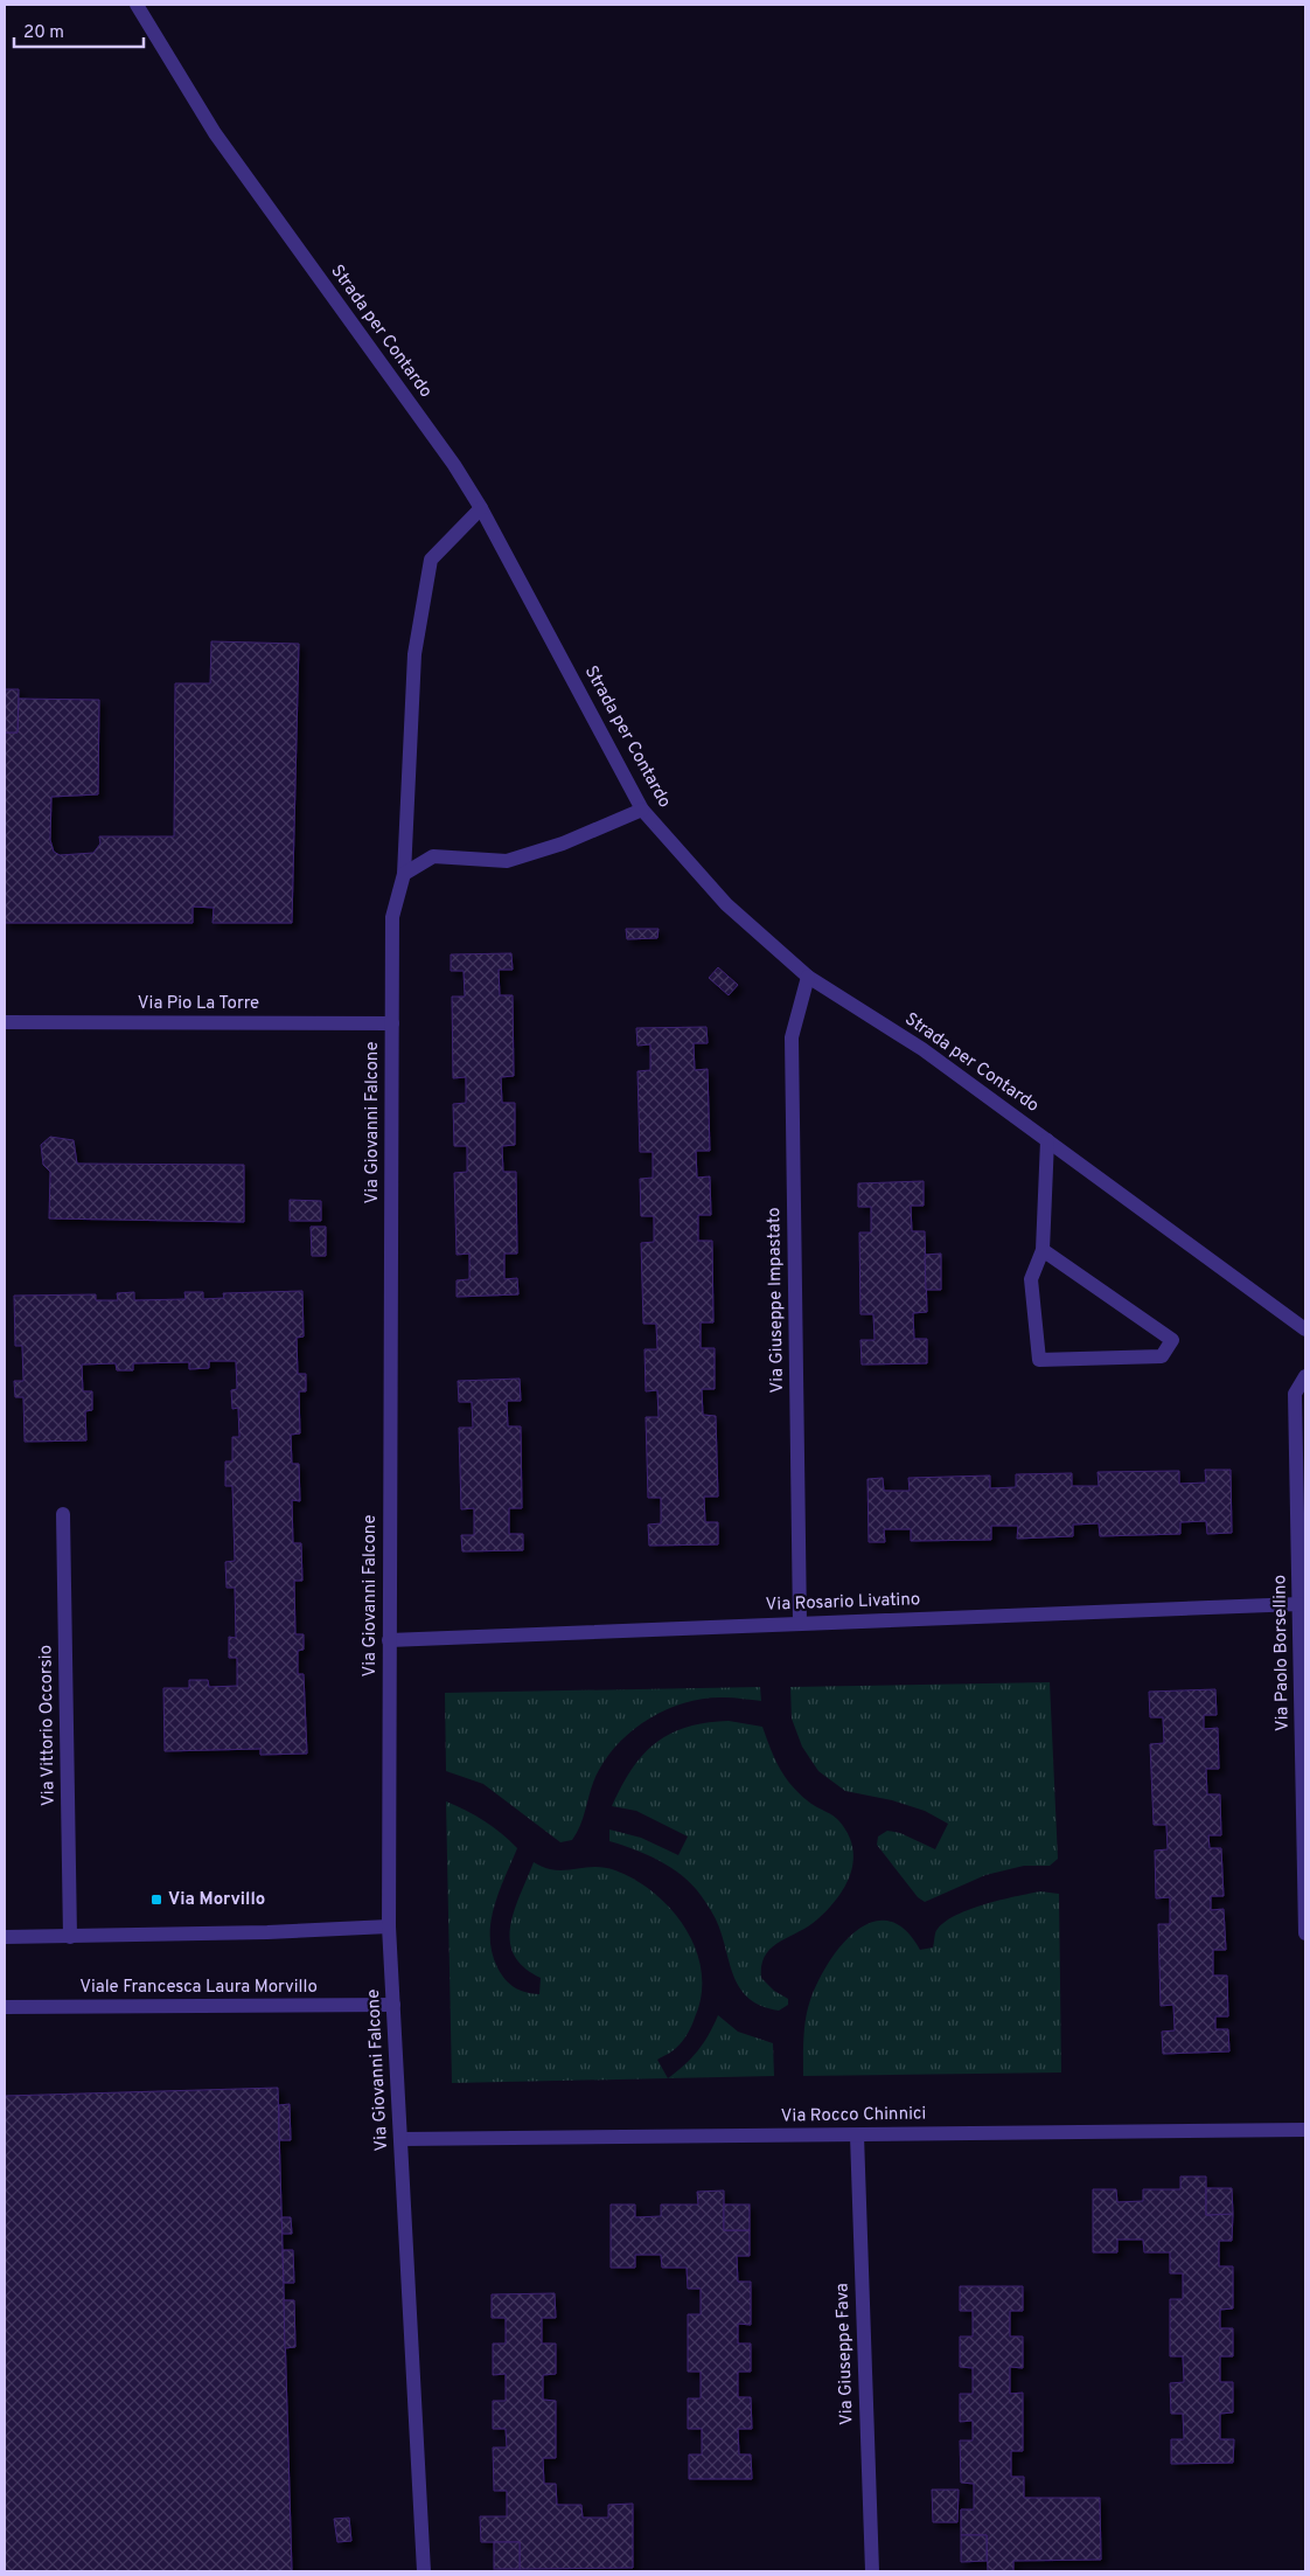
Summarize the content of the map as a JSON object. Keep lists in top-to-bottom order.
{
  "streets": {
    "street": [
      "Strada per Contardo",
      "Via Pio La Torre",
      "Via Giovanni Falcone",
      "Via Giuseppe Impastato",
      "Via Rosario Livatino",
      "Via Paolo Borsellino",
      "Via Vittorio Occorsio",
      "Viale Francesca Laura Morvillo",
      "Via Rocco Chinnici",
      "Via Giuseppe Fava"
    ]
  },
  "crossings": [
    ["Strada per Contardo", "Via Giovanni Falcone"],
    ["Strada per Contardo", "Via Giuseppe Impastato"],
    ["Via Pio La Torre", "Via Giovanni Falcone"],
    ["Via Giovanni Falcone", "Via Rosario Livatino"],
    ["Via Giovanni Falcone", "Viale Francesca Laura Morvillo"],
    ["Via Giovanni Falcone", "Via Rocco Chinnici"],
    ["Via Giuseppe Impastato", "Via Rosario Livatino"],
    ["Via Rosario Livatino", "Via Paolo Borsellino"],
    ["Via Rocco Chinnici", "Via Giuseppe Fava"]
  ],
  "places": {
    "transit": ["Via Morvillo"]
  },
  "scale_bar": "20 m"
}
